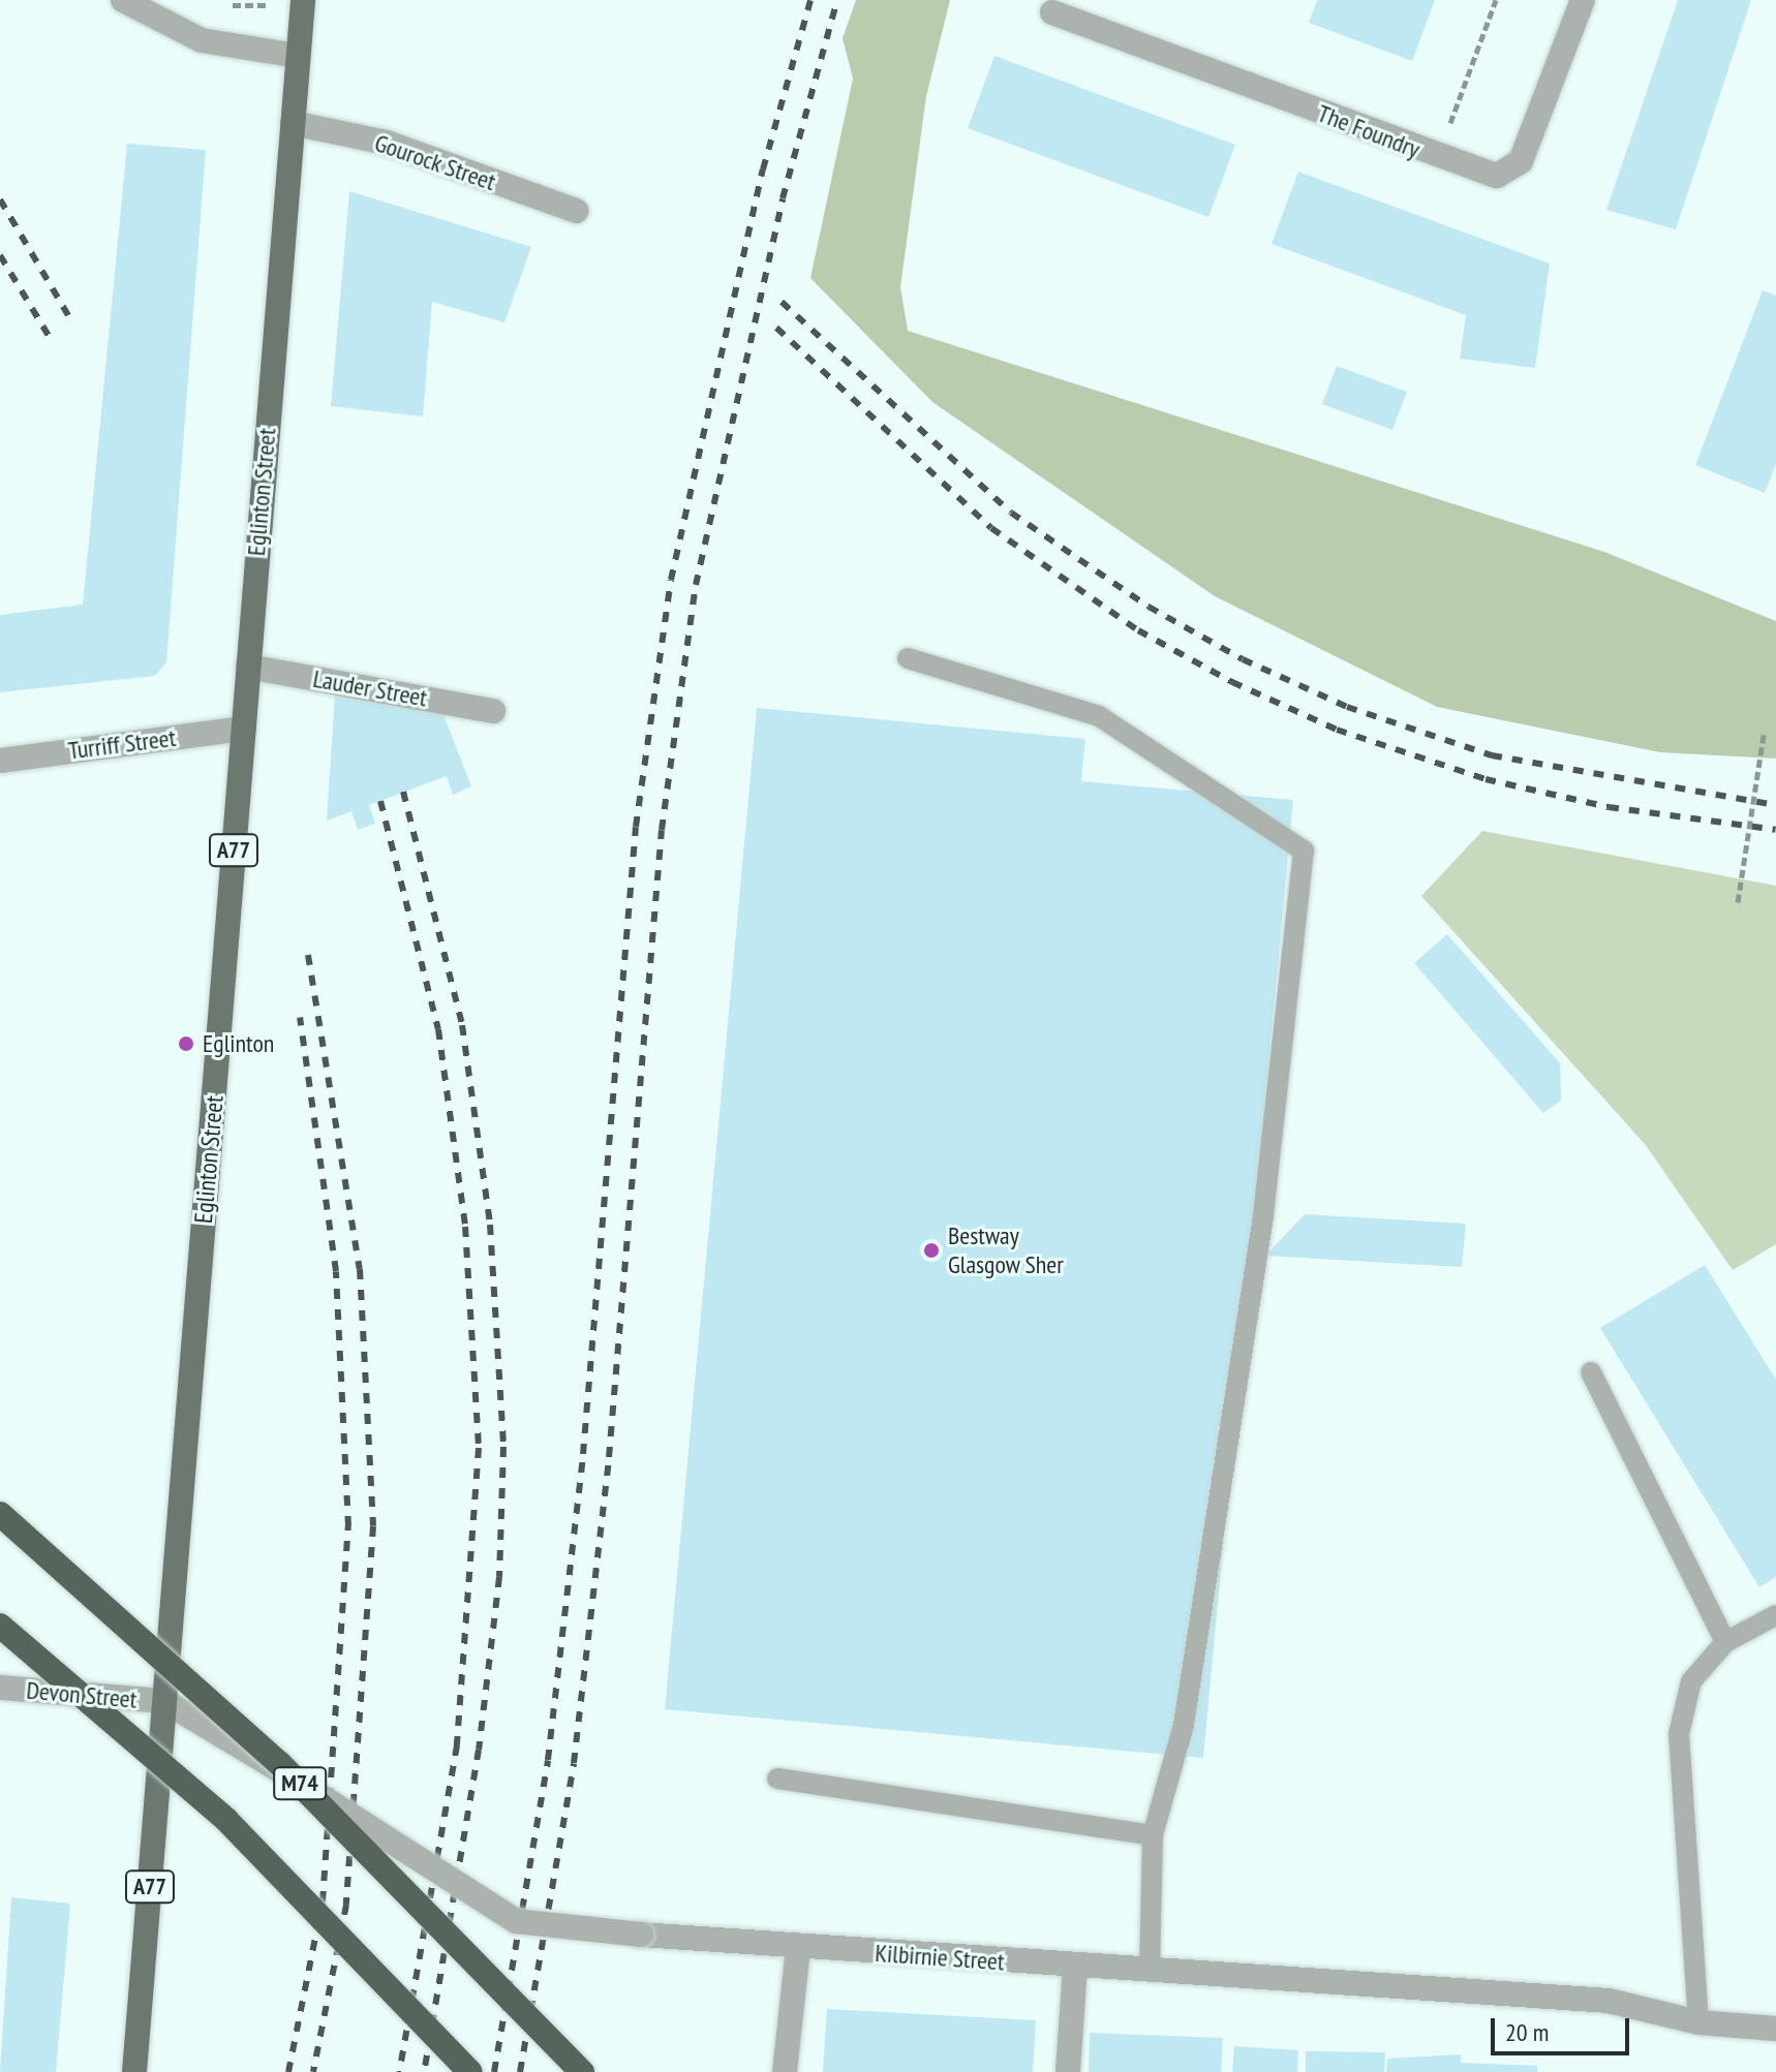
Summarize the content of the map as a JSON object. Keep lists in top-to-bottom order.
{
  "streets": {
    "highway": ["M74"],
    "main road": ["Eglinton Street", "A77"],
    "street": [
      "The Foundry",
      "Gourock Street",
      "Lauder Street",
      "Turriff Street",
      "Devon Street",
      "Kilbirnie Street"
    ]
  },
  "crossings": [
    ["Gourock Street", "Eglinton Street"],
    ["Eglinton Street", "Lauder Street"],
    ["Eglinton Street", "Turriff Street"],
    ["Eglinton Street", "Devon Street"],
    ["Eglinton Street", "Kilbirnie Street"],
    ["Devon Street", "Kilbirnie Street"]
  ],
  "places": ["Eglinton", "Bestway Glasgow Sher"],
  "scale_bar": "20 m"
}
